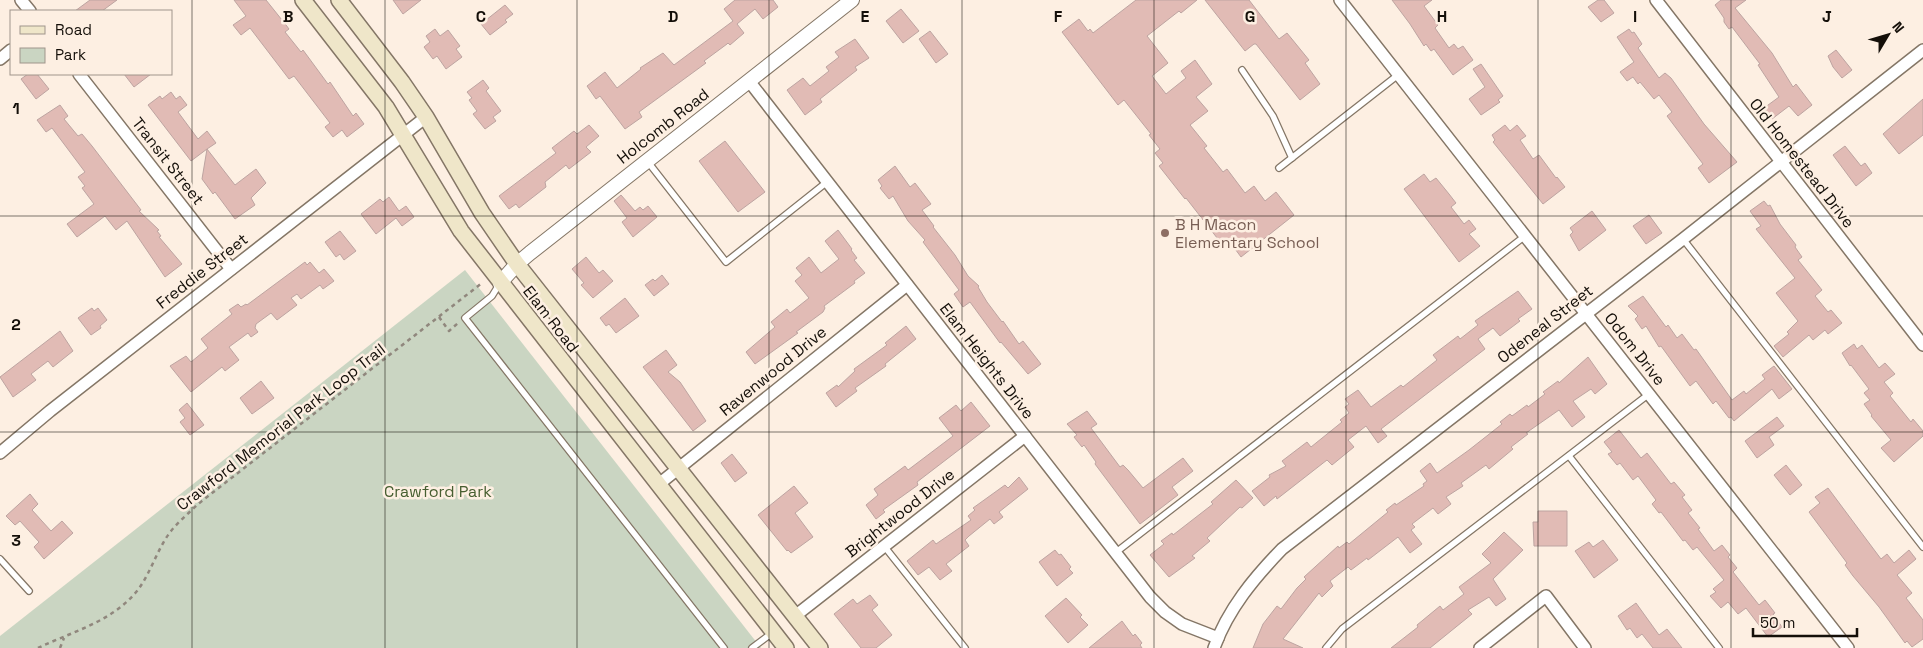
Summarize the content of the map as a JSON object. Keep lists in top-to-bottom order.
{
  "streets": {
    "main road": ["Elam Road"],
    "street": [
      "Holcomb Road",
      "Transit Street",
      "Old Homestead Drive",
      "Freddie Street",
      "Odeneal Street",
      "Odom Drive",
      "Elam Heights Drive",
      "Ravenwood Drive",
      "Brightwood Drive"
    ],
    "path": ["Crawford Memorial Park Loop Trail"]
  },
  "crossings": [
    ["Holcomb Road", "Elam Road"],
    ["Holcomb Road", "Elam Heights Drive"],
    ["Transit Street", "Freddie Street"],
    ["Old Homestead Drive", "Odeneal Street"],
    ["Freddie Street", "Elam Road"],
    ["Elam Road", "Ravenwood Drive"],
    ["Elam Road", "Brightwood Drive"],
    ["Odeneal Street", "Odom Drive"],
    ["Odeneal Street", "Elam Heights Drive"],
    ["Elam Heights Drive", "Ravenwood Drive"],
    ["Elam Heights Drive", "Brightwood Drive"]
  ],
  "parks": ["Crawford Park"],
  "places": ["B H Macon Elementary School"],
  "legend": ["Road", "Park"],
  "scale_bar": "50 m",
  "north": "top right",
  "grid": {
    "columns": [
      "B",
      "C",
      "D",
      "E",
      "F",
      "G",
      "H",
      "I",
      "J"
    ],
    "rows": ["1", "2", "3"]
  }
}
